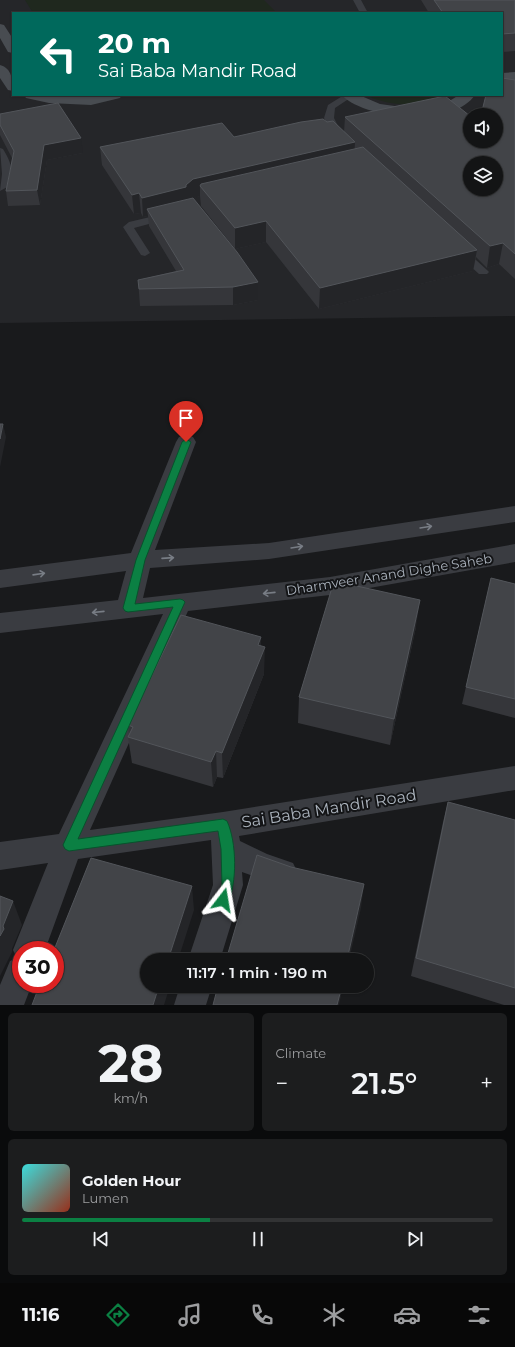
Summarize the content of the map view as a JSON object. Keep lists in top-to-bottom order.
{
  "streets": {
    "street": ["Dharmveer Anand Dighe Saheb", "Sai Baba Mandir Road"]
  },
  "page": {
    "turn": ["20 m", "Sai Baba Mandir Road"],
    "limit": "30",
    "trip": "11:17 · 1 min · 190 m",
    "tile": [
      ["28", "km/h"],
      "Climate"
    ],
    "heat": ["−", "21.5°", "+"],
    "song": ["Golden Hour", "Lumen"],
    "tabs": "11:16"
  }
}
